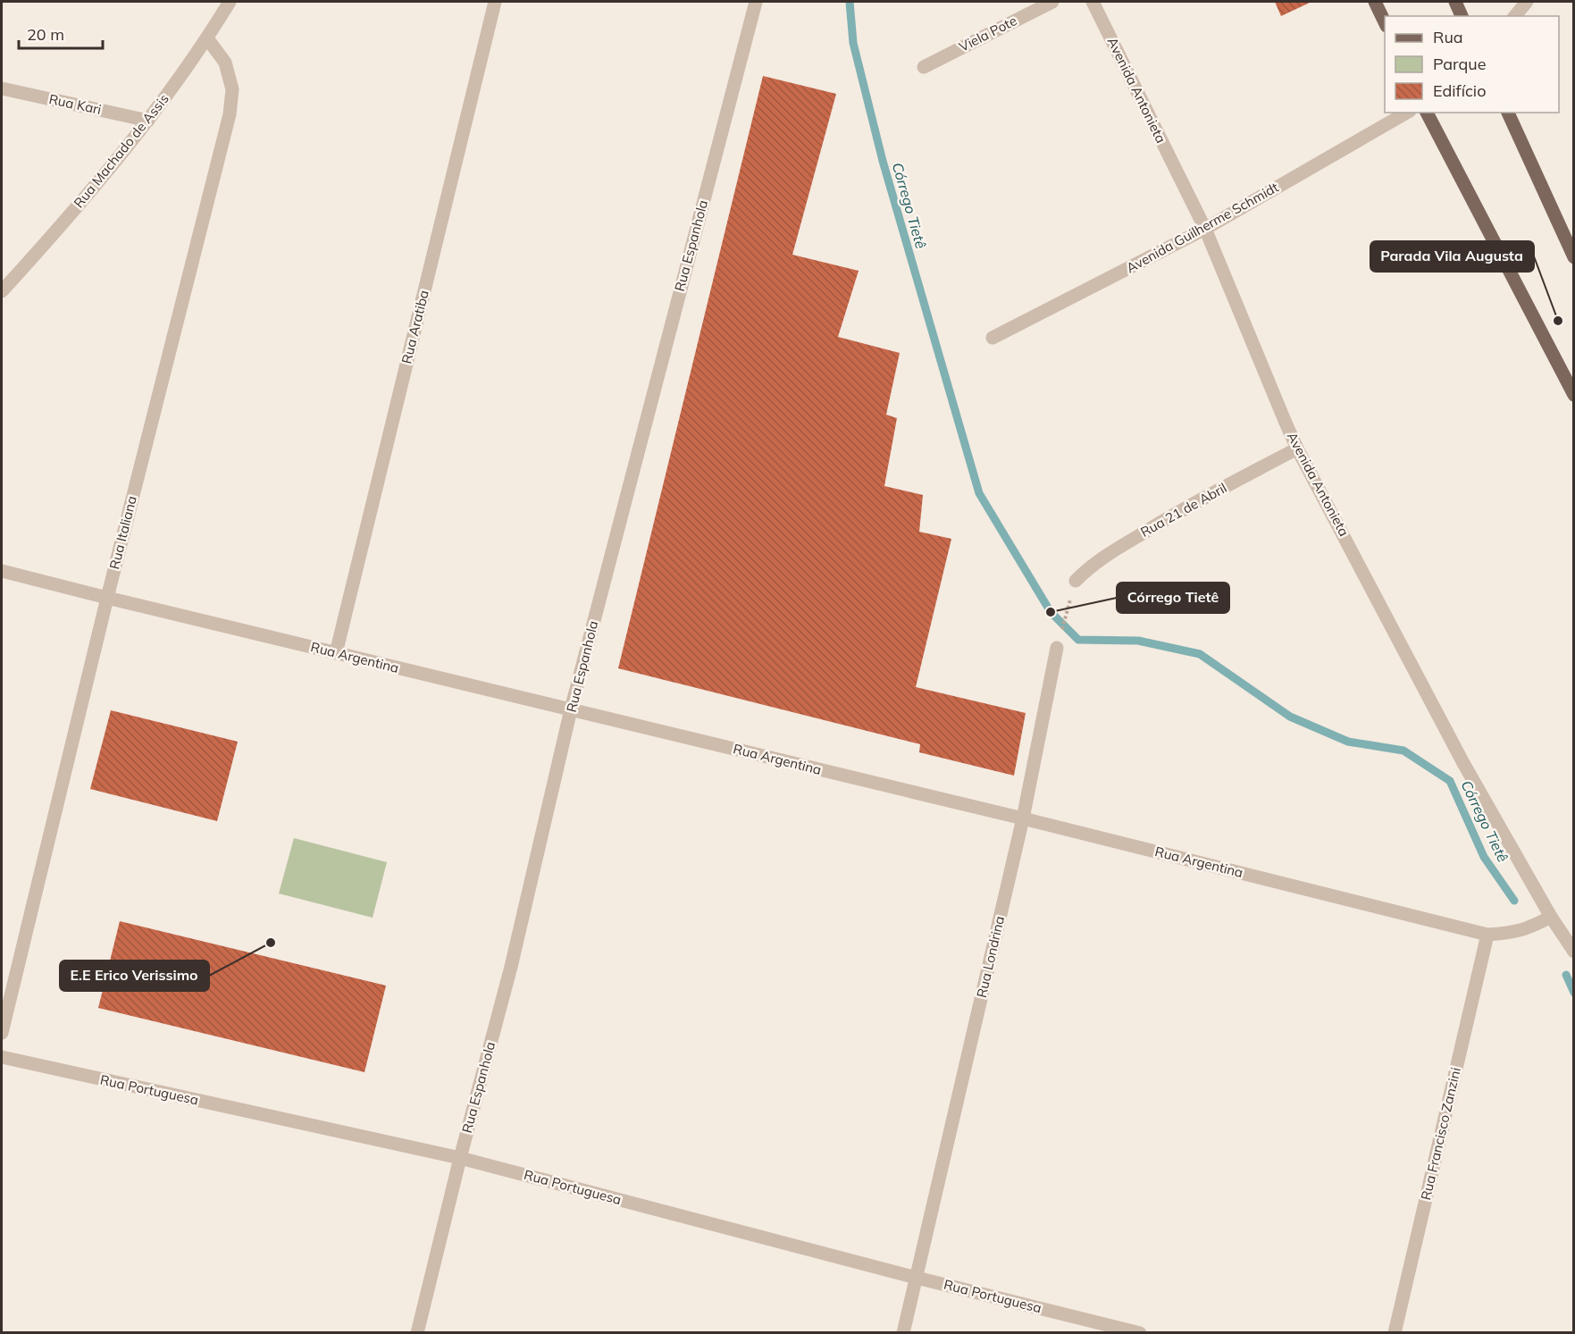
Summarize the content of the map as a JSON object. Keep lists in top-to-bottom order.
{
  "streets": {
    "street": [
      "Viela Pote",
      "Avenida Antonieta",
      "Rua Kari",
      "Rua Machado de Assis",
      "Avenida Guilherme Schmidt",
      "Rua Espanhola",
      "Rua Aratiba",
      "Rua 21 de Abril",
      "Rua Italiana",
      "Rua Argentina",
      "Rua Londrina",
      "Rua Portuguesa",
      "Rua Francisco Zanzini"
    ]
  },
  "crossings": [
    ["Avenida Antonieta", "Avenida Guilherme Schmidt"],
    ["Avenida Antonieta", "Rua 21 de Abril"],
    ["Avenida Antonieta", "Rua Argentina"],
    ["Rua Kari", "Rua Machado de Assis"],
    ["Rua Machado de Assis", "Rua Italiana"],
    ["Rua Espanhola", "Rua Argentina"],
    ["Rua Espanhola", "Rua Portuguesa"],
    ["Rua Aratiba", "Rua Argentina"],
    ["Rua Italiana", "Rua Argentina"],
    ["Rua Argentina", "Rua Londrina"],
    ["Rua Argentina", "Rua Francisco Zanzini"],
    ["Rua Londrina", "Rua Portuguesa"]
  ],
  "water": ["Córrego Tietê"],
  "places": ["Parada Vila Augusta", "Córrego Tietê", "E.E Erico Verissimo"],
  "legend": ["Rua", "Parque", "Edifício"],
  "scale_bar": "20 m"
}
